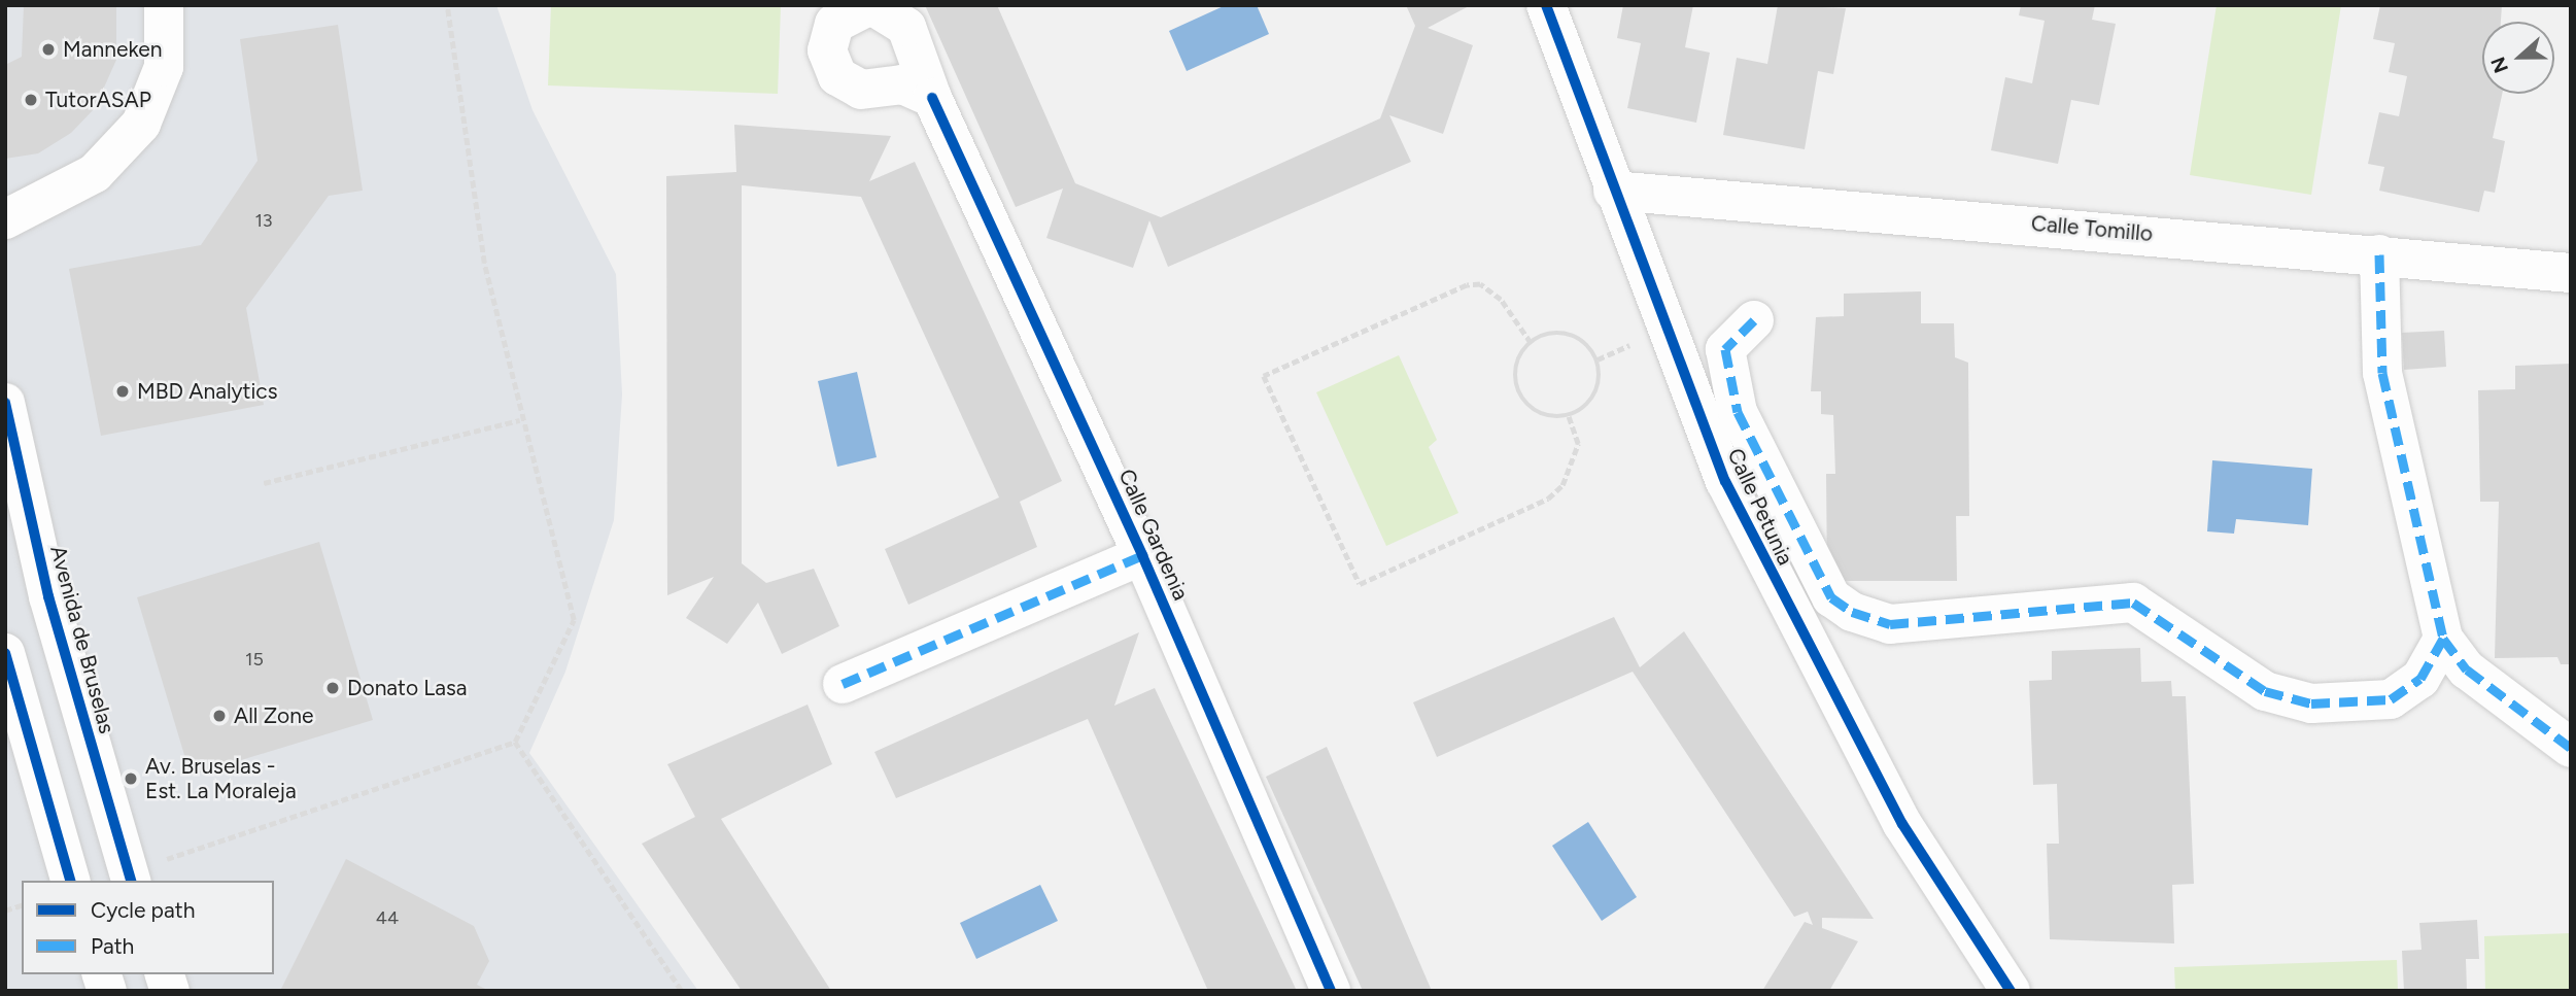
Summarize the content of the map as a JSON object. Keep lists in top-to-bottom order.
{
  "streets": {
    "street": [
      "Calle Tomillo",
      "Calle Petunia",
      "Calle Gardenia",
      "Avenida de Bruselas"
    ]
  },
  "crossings": [
    ["Calle Tomillo", "Calle Petunia"]
  ],
  "places": [
    "Manneken",
    "TutorASAP",
    "MBD Analytics",
    "Donato Lasa",
    "All Zone",
    "Av. Bruselas - Est. La Moraleja"
  ],
  "house_numbers": ["13", "15", "44"],
  "legend": ["Cycle path", "Path"],
  "north": "left"
}
